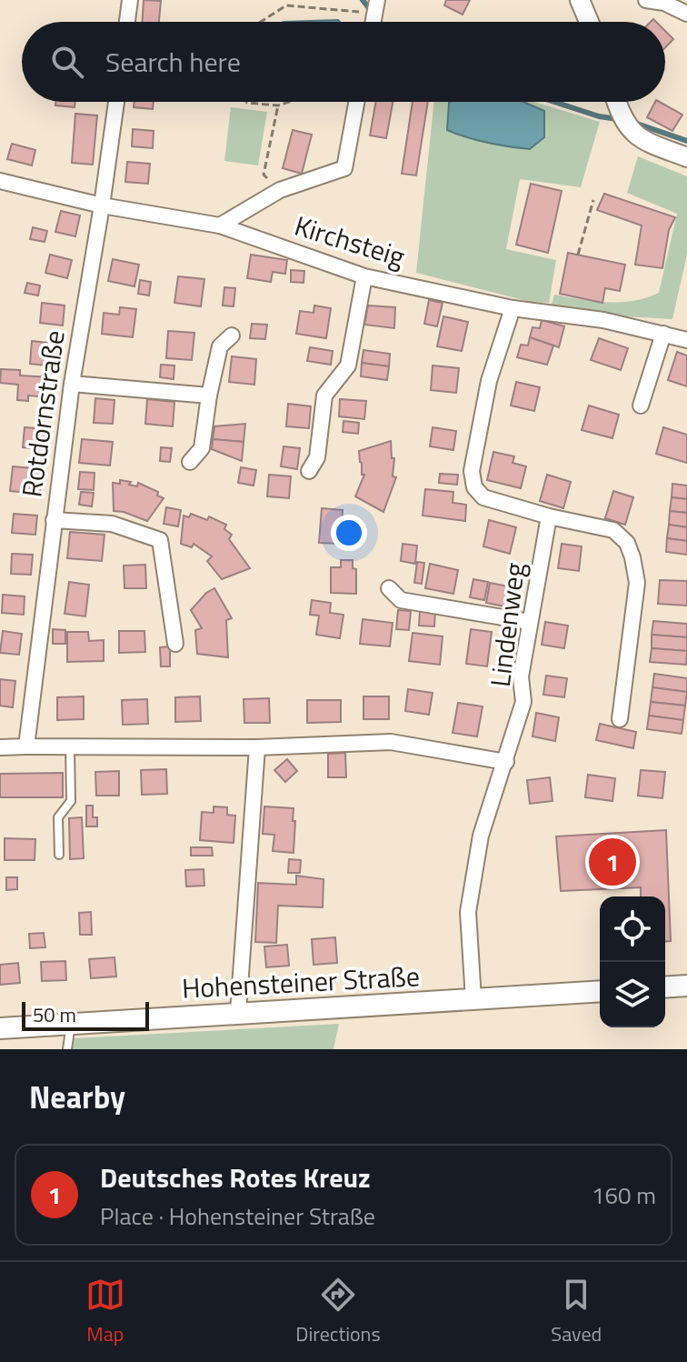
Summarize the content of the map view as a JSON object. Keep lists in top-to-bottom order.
{
  "streets": {
    "main road": ["Hohensteiner Straße"],
    "street": ["Kirchsteig", "Rotdornstraße", "Lindenweg"]
  },
  "crossings": [
    ["Kirchsteig", "Rotdornstraße"],
    ["Lindenweg", "Hohensteiner Straße"]
  ],
  "scale_bar": "50 m",
  "page": {
    "search": "Search here",
    "pins": "1",
    "scale": "50 m",
    "heading": "Nearby",
    "list": [
      {
        "mark": "1",
        "name": "Deutsches Rotes Kreuz",
        "note": "Place · Hohensteiner Straße",
        "value": "160 m"
      }
    ],
    "nav": ["Map", "Directions", "Saved"]
  }
}
